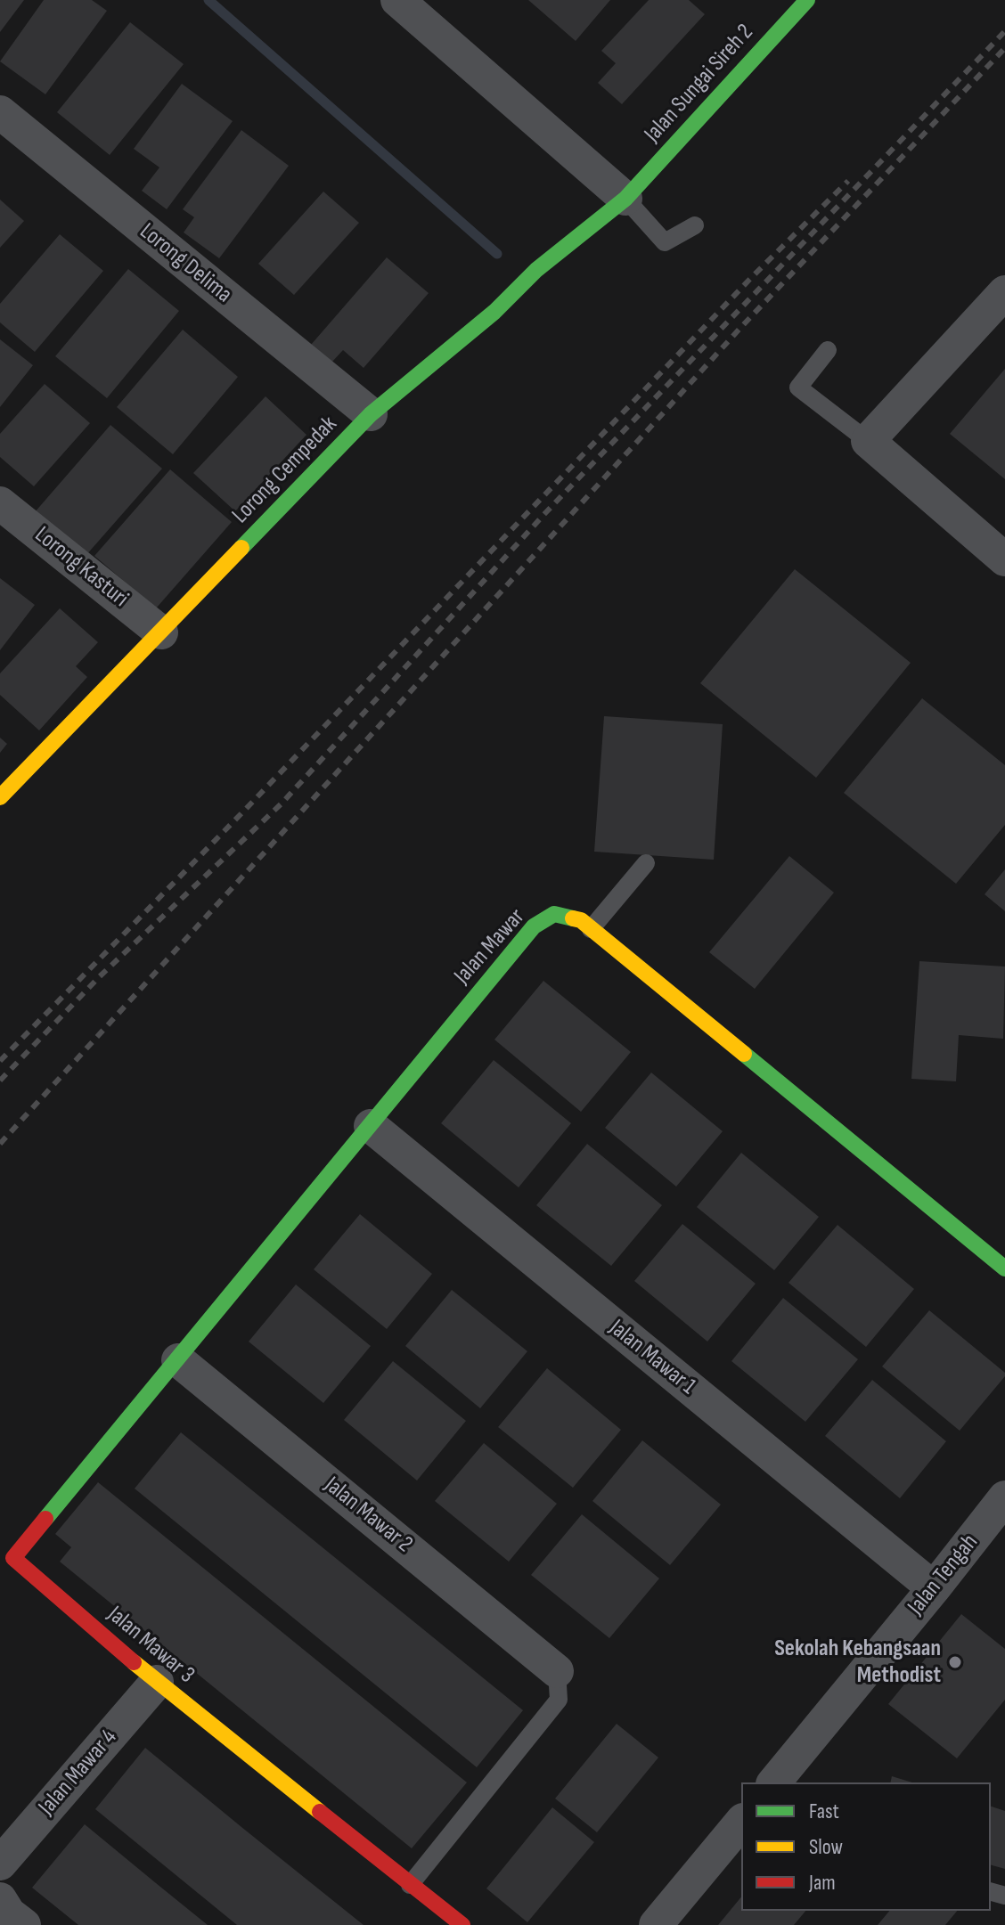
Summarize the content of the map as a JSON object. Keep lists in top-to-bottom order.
{
  "streets": {
    "street": [
      "Jalan Sungai Sireh 2",
      "Lorong Delima",
      "Lorong Cempedak",
      "Lorong Kasturi",
      "Jalan Mawar",
      "Jalan Mawar 1",
      "Jalan Mawar 2",
      "Jalan Tengah",
      "Jalan Mawar 3",
      "Jalan Mawar 4"
    ]
  },
  "crossings": [
    ["Jalan Sungai Sireh 2", "Lorong Cempedak"],
    ["Lorong Delima", "Lorong Cempedak"],
    ["Lorong Cempedak", "Lorong Kasturi"],
    ["Jalan Mawar", "Jalan Mawar 1"],
    ["Jalan Mawar", "Jalan Mawar 2"],
    ["Jalan Mawar", "Jalan Mawar 3"],
    ["Jalan Mawar 1", "Jalan Tengah"],
    ["Jalan Mawar 2", "Jalan Mawar 3"],
    ["Jalan Mawar 3", "Jalan Mawar 4"]
  ],
  "places": ["Sekolah Kebangsaan Methodist"],
  "legend": ["Fast", "Slow", "Jam"]
}
